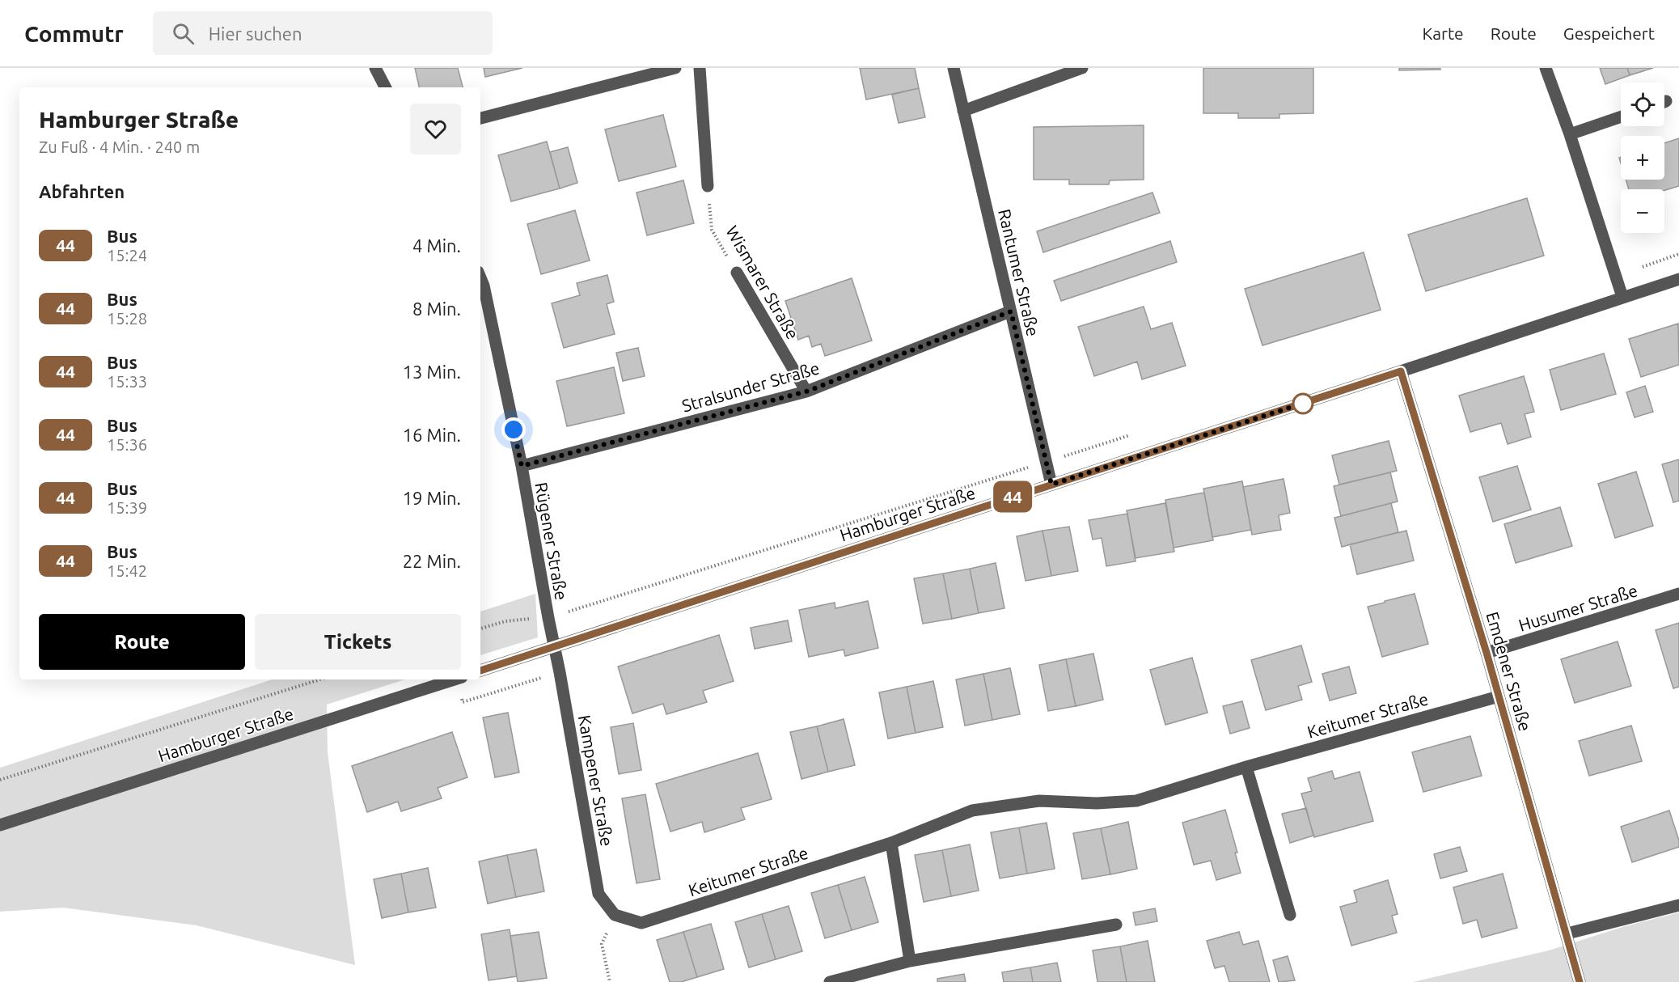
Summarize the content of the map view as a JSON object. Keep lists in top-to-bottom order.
{
  "streets": {
    "street": [
      "Rantumer Straße",
      "Wismarer Straße",
      "Stralsunder Straße",
      "Hamburger Straße",
      "Rügener Straße",
      "Husumer Straße",
      "Emdener Straße",
      "Keitumer Straße",
      "Kampener Straße"
    ]
  },
  "crossings": [
    ["Rantumer Straße", "Stralsunder Straße"],
    ["Rantumer Straße", "Hamburger Straße"],
    ["Wismarer Straße", "Stralsunder Straße"],
    ["Stralsunder Straße", "Rügener Straße"],
    ["Hamburger Straße", "Rügener Straße"],
    ["Hamburger Straße", "Emdener Straße"],
    ["Hamburger Straße", "Kampener Straße"],
    ["Rügener Straße", "Kampener Straße"],
    ["Husumer Straße", "Emdener Straße"],
    ["Emdener Straße", "Keitumer Straße"],
    ["Keitumer Straße", "Kampener Straße"]
  ],
  "lines": ["bus line 44"],
  "page": {
    "header": "Commutr",
    "search": "Hier suchen",
    "nav": ["Karte", "Route", "Gespeichert"],
    "on_map": "44",
    "map_buttons": ["+", "−"],
    "heading": [
      ["Hamburger Straße", "Zu Fuß · 4 Min. · 240 m"],
      "Abfahrten"
    ],
    "list": [
      {
        "mark": "44",
        "name": "Bus",
        "note": "15:24",
        "value": "4 Min."
      },
      {
        "mark": "44",
        "name": "Bus",
        "note": "15:28",
        "value": "8 Min."
      },
      {
        "mark": "44",
        "name": "Bus",
        "note": "15:33",
        "value": "13 Min."
      },
      {
        "mark": "44",
        "name": "Bus",
        "note": "15:36",
        "value": "16 Min."
      },
      {
        "mark": "44",
        "name": "Bus",
        "note": "15:39",
        "value": "19 Min."
      },
      {
        "mark": "44",
        "name": "Bus",
        "note": "15:42",
        "value": "22 Min."
      }
    ],
    "buttons": ["Route", "Tickets"]
  }
}
